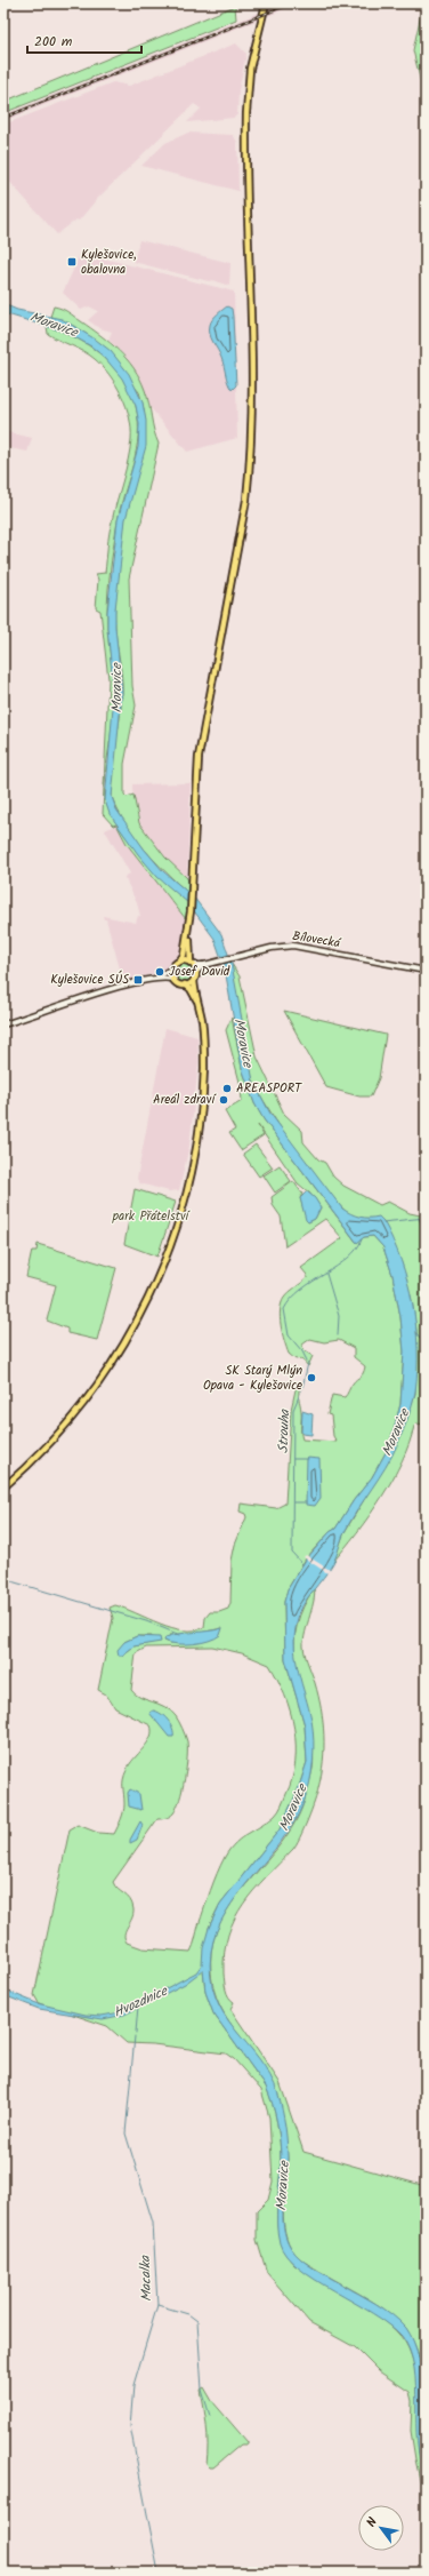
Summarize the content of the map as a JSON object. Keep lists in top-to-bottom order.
{
  "streets": {
    "main road": ["Bílovecká"]
  },
  "water": [
    "Moravice",
    "Strouha",
    "Hvozdnice",
    "Macalka"
  ],
  "parks": ["park Přátelství"],
  "places": {
    "transit": ["Kylešovice, obalovna", "Kylešovice SÚS"],
    "other": [
      "Josef David",
      "AREASPORT",
      "Areál zdraví",
      "SK Starý Mlýn Opava - Kylešovice"
    ]
  },
  "scale_bar": "200 m",
  "north": "top left"
}
